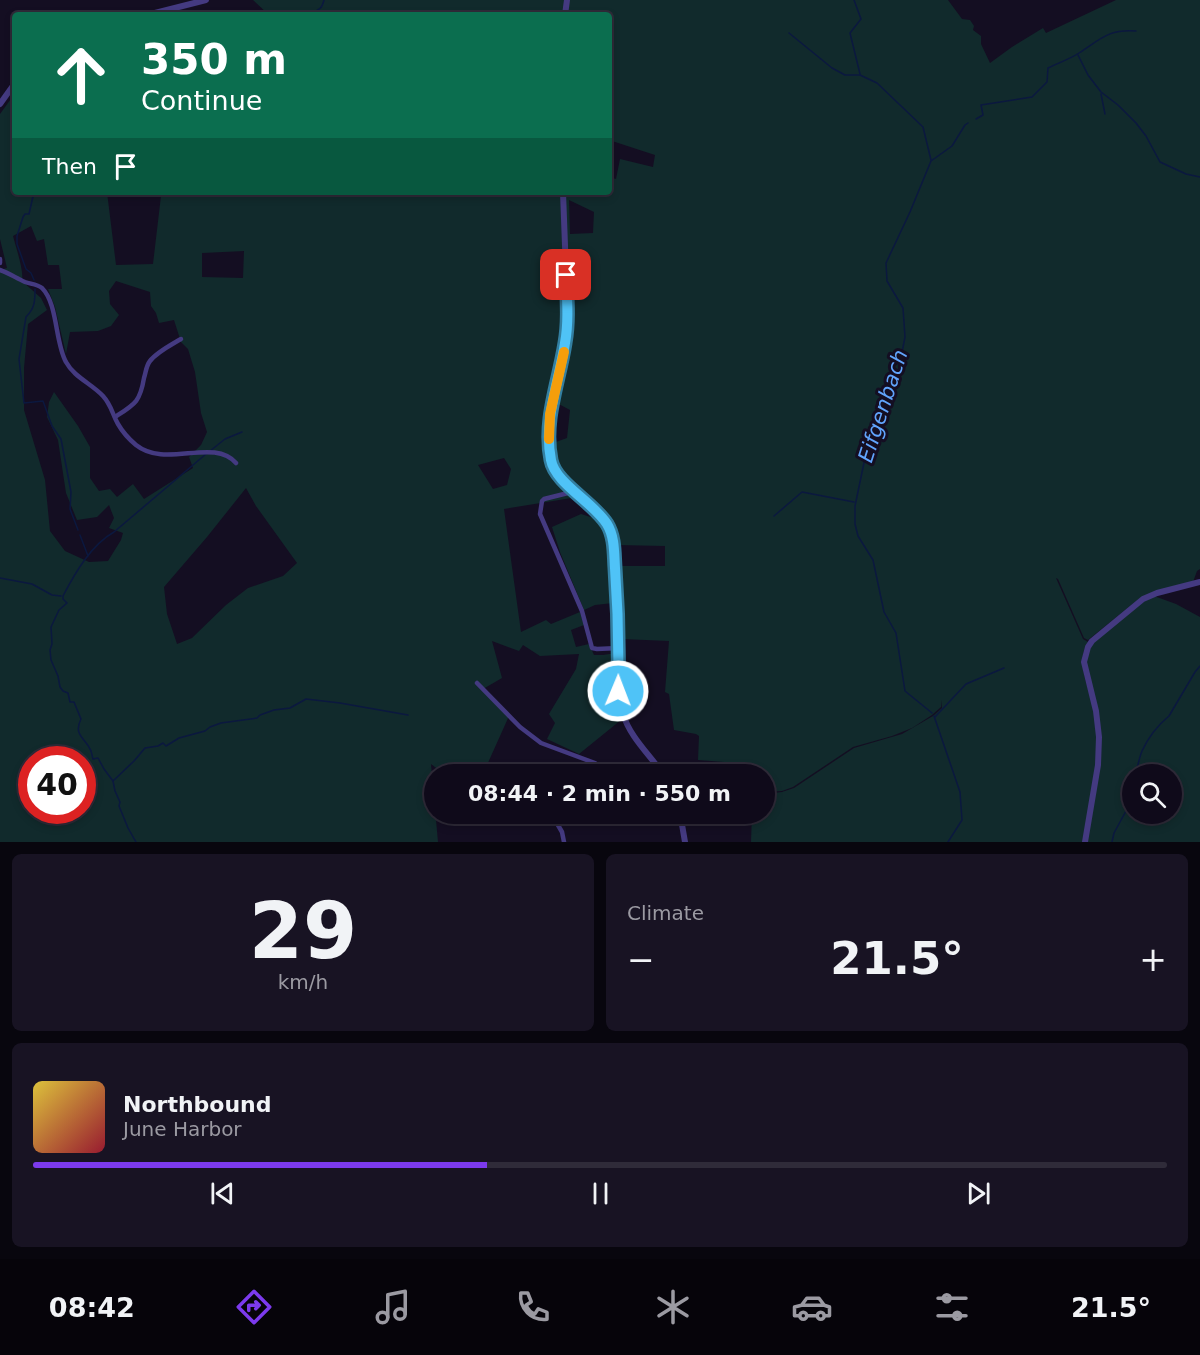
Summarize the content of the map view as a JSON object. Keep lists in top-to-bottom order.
{
  "water": ["Eifgenbach"],
  "page": {
    "turn": ["350 m", "Continue"],
    "then": "Then",
    "limit": "40",
    "trip": "08:44 · 2 min · 550 m",
    "tile": [
      ["29", "km/h"],
      "Climate"
    ],
    "heat": ["−", "21.5°", "+"],
    "song": ["Northbound", "June Harbor"],
    "tabs": ["08:42", "21.5°"]
  }
}
